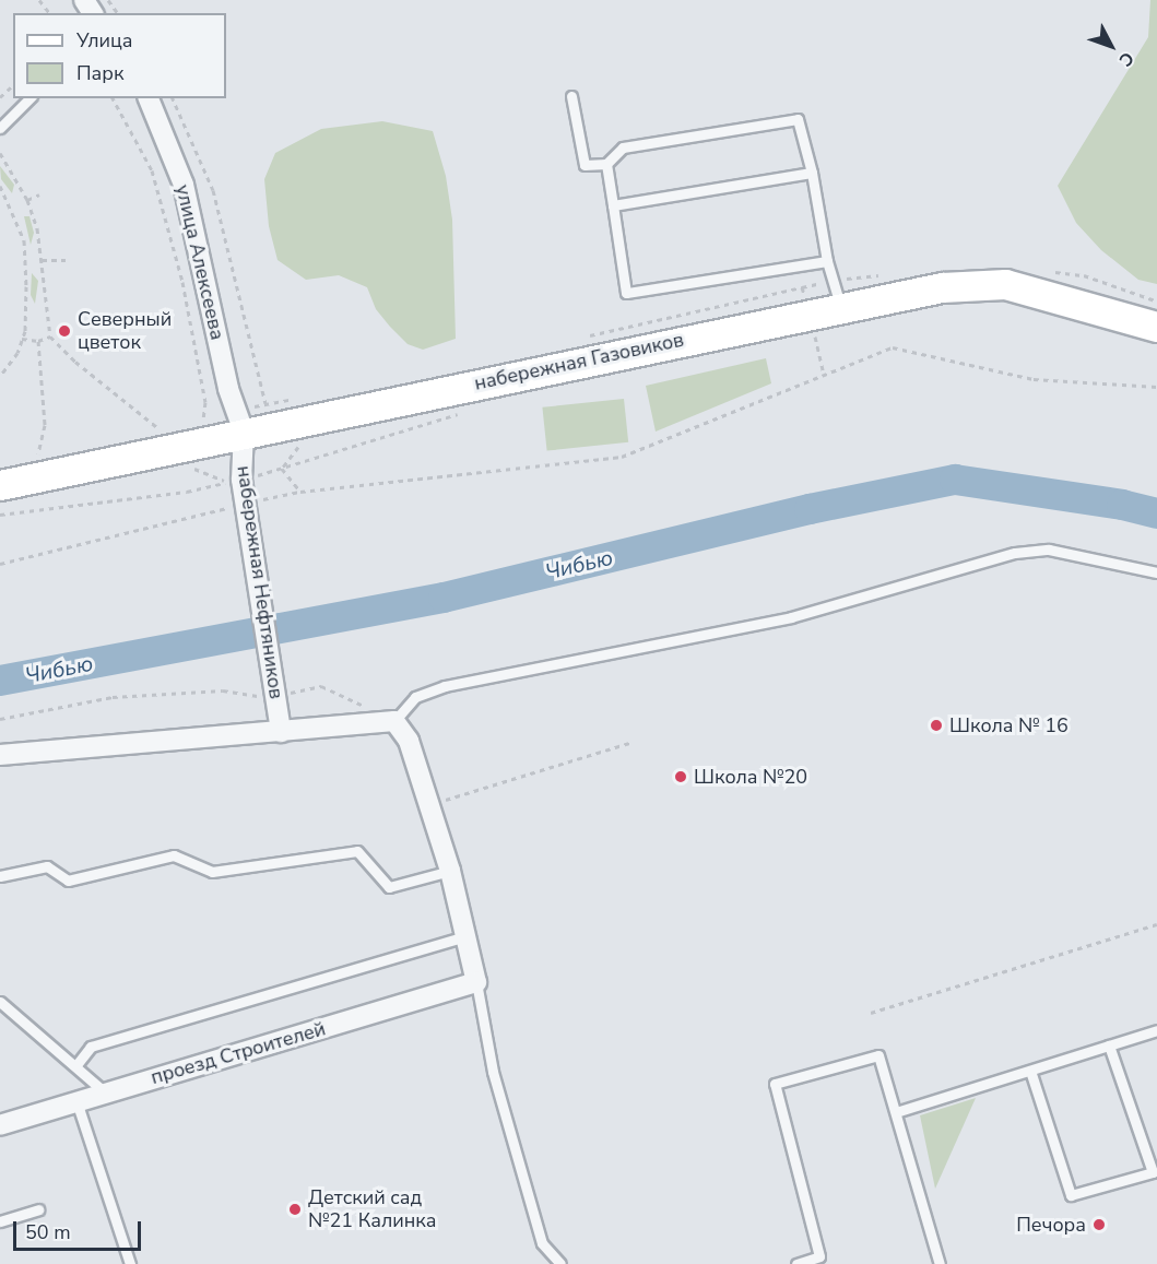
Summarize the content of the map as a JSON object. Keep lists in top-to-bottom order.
{
  "streets": {
    "main road": ["набережная Газовиков"],
    "street": ["улица Алексеева", "набережная Нефтяников", "проезд Строителей"]
  },
  "crossings": [
    ["улица Алексеева", "набережная Газовиков"],
    ["улица Алексеева", "набережная Нефтяников"],
    ["набережная Газовиков", "набережная Нефтяников"]
  ],
  "water": ["Чибью"],
  "places": [
    "Северный цветок",
    "Школа № 16",
    "Школа №20",
    "Детский сад №21 Калинка",
    "Печора"
  ],
  "legend": ["Улица", "Парк"],
  "scale_bar": "50 m",
  "north": "bottom right"
}
